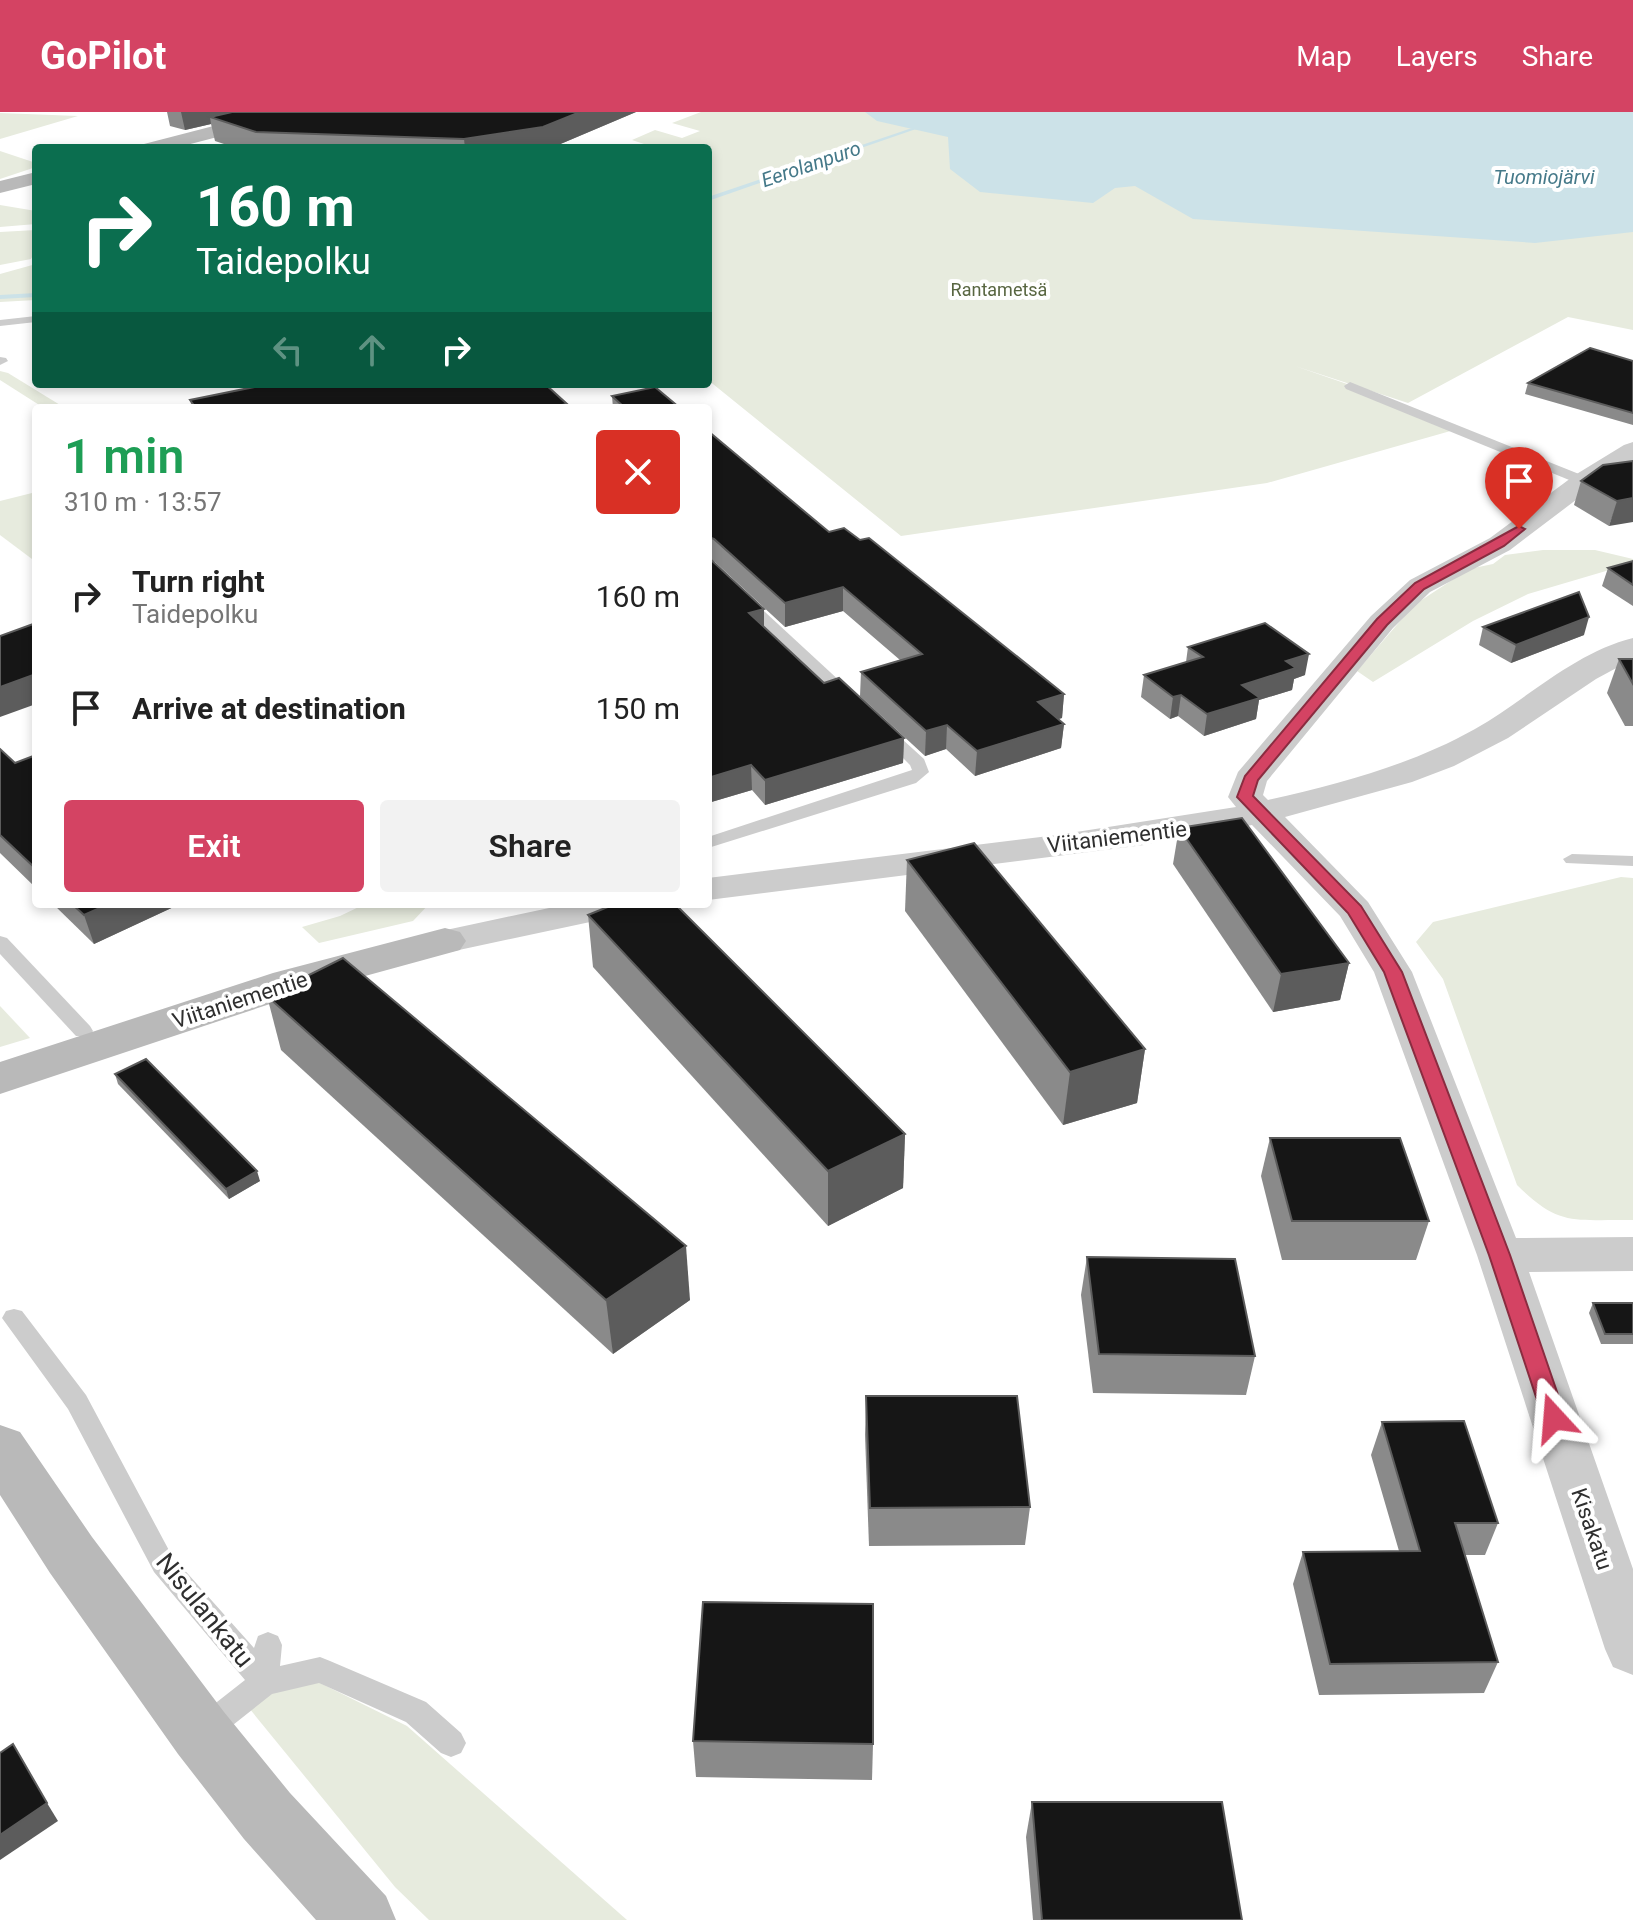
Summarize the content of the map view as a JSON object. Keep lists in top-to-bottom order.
{
  "streets": {
    "street": ["Viitaniementie", "Kisakatu"],
    "lane": ["Nisulankatu"]
  },
  "crossings": [
    ["Viitaniementie", "Kisakatu"]
  ],
  "water": ["Eerolanpuro", "Tuomiojärvi"],
  "parks": ["Rantametsä"],
  "page": {
    "header": "GoPilot",
    "nav": ["Map", "Layers", "Share"],
    "turn": ["160 m", "Taidepolku"],
    "heading": ["1 min", "310 m · 13:57"],
    "list": [
      {
        "name": "Turn right",
        "note": "Taidepolku",
        "value": "160 m"
      },
      {
        "name": "Arrive at destination",
        "value": "150 m"
      }
    ],
    "buttons": ["Exit", "Share"]
  }
}
